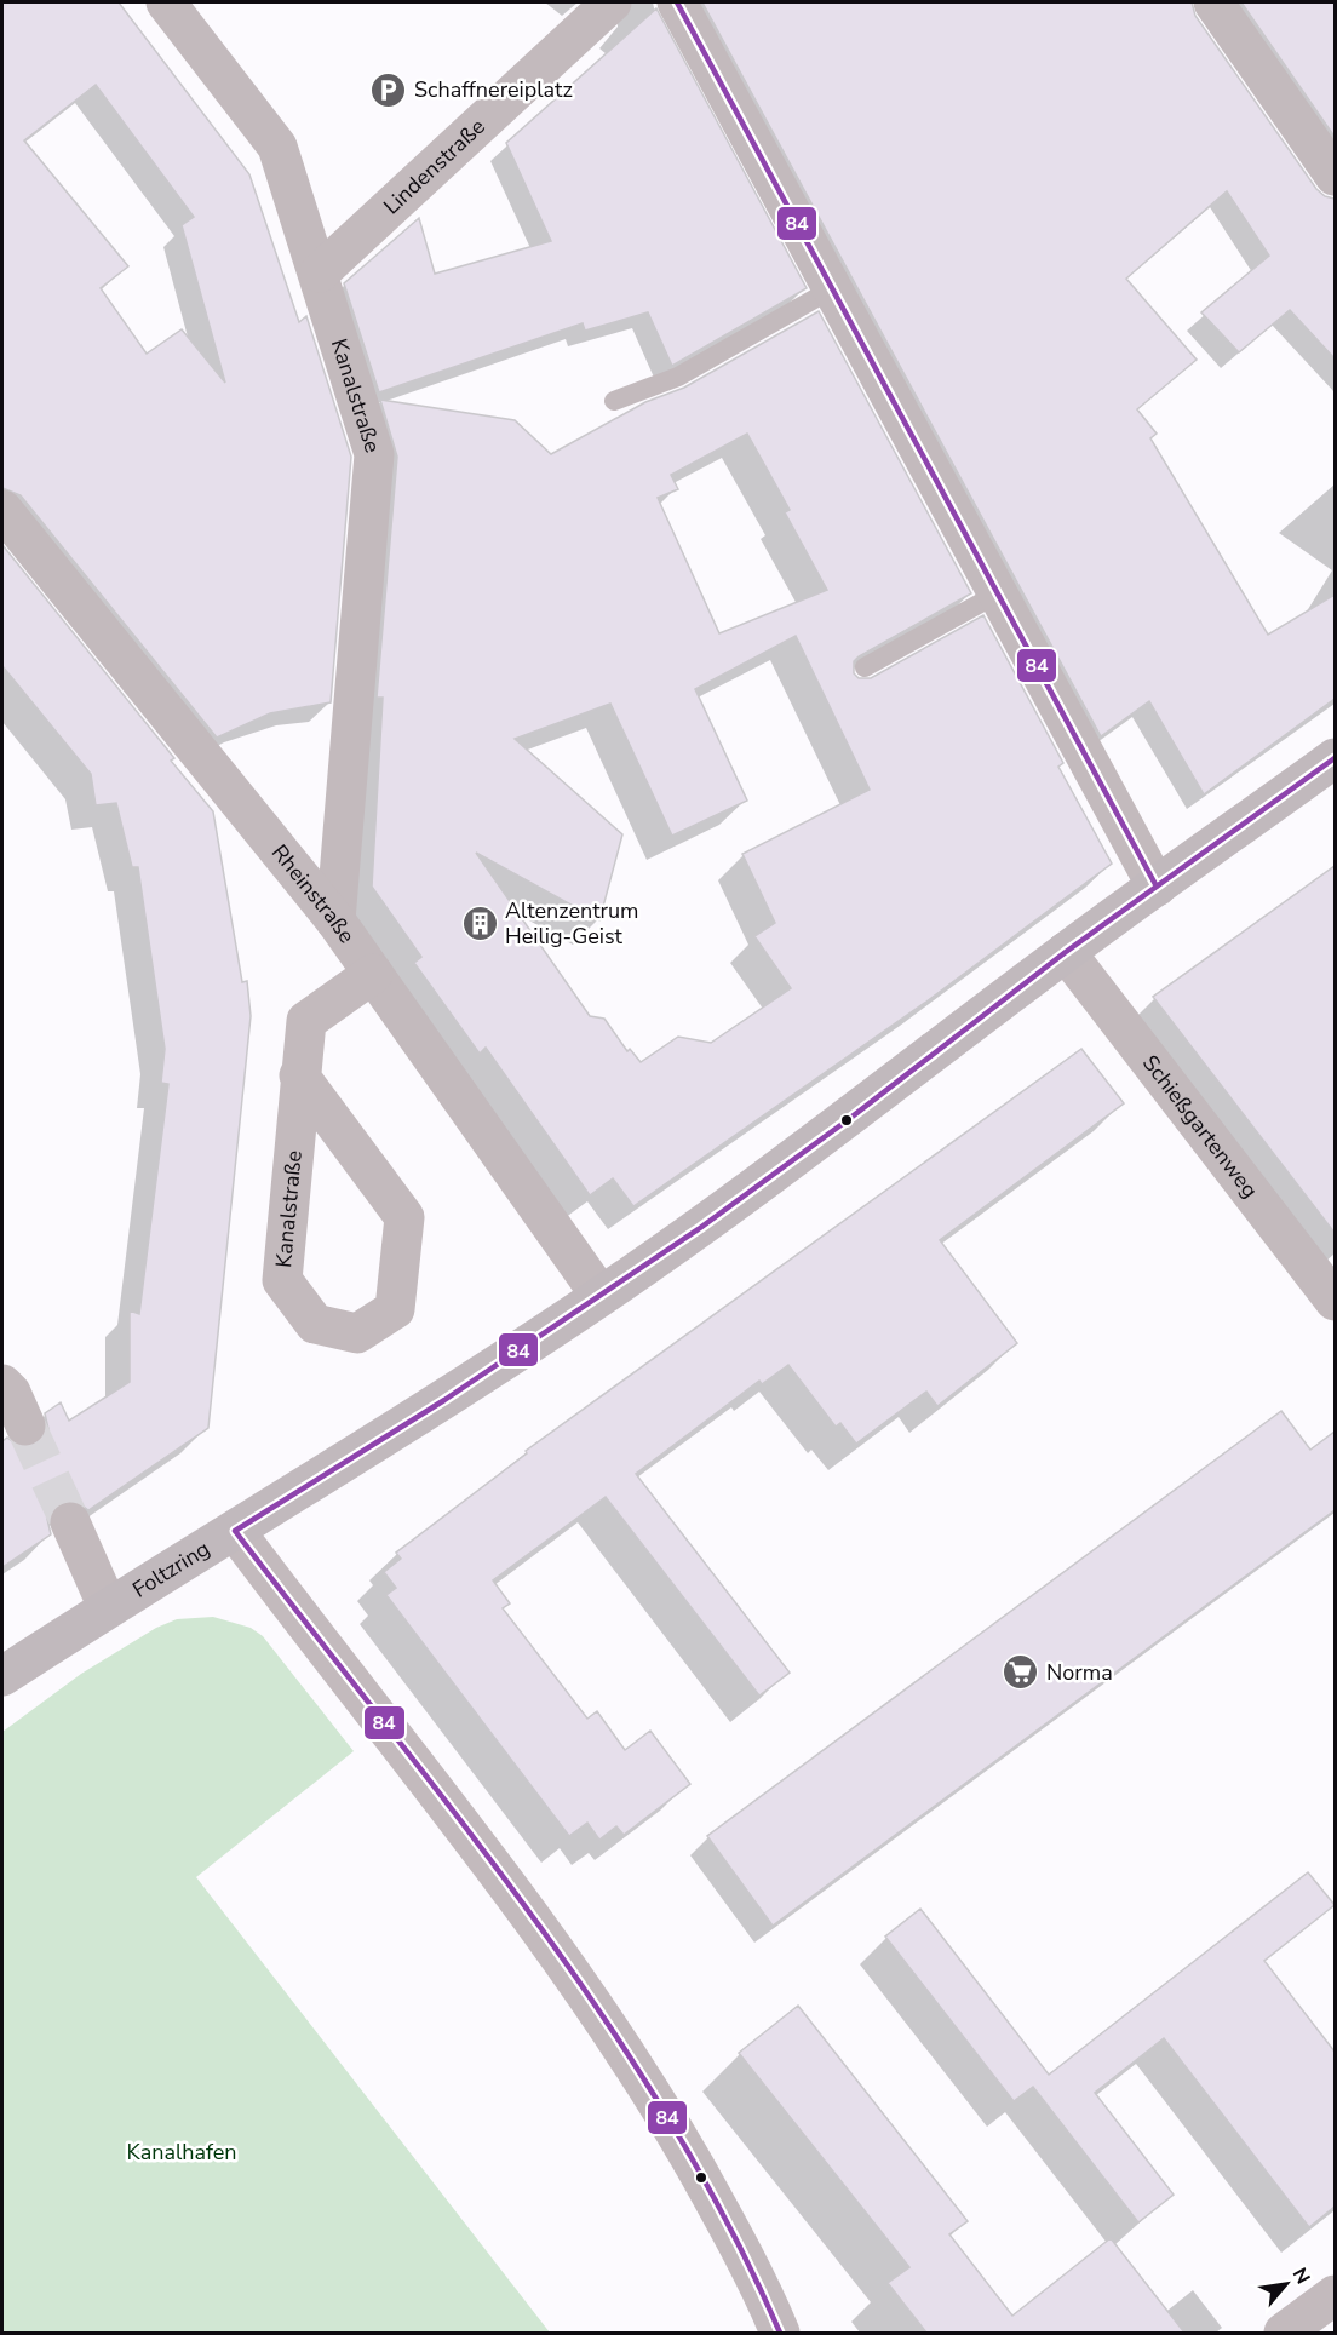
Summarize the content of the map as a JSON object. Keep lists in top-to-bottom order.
{
  "streets": {
    "street": [
      "Lindenstraße",
      "Kanalstraße",
      "Rheinstraße",
      "Schießgartenweg",
      "Foltzring"
    ]
  },
  "crossings": [
    ["Lindenstraße", "Kanalstraße"],
    ["Kanalstraße", "Rheinstraße"],
    ["Rheinstraße", "Foltzring"],
    ["Schießgartenweg", "Foltzring"]
  ],
  "parks": ["Kanalhafen"],
  "places": {
    "parking": ["Schaffnereiplatz"],
    "building": ["Altenzentrum Heilig-Geist"],
    "supermarket": ["Norma"]
  },
  "lines": ["transit line 84"],
  "north": "top right"
}
